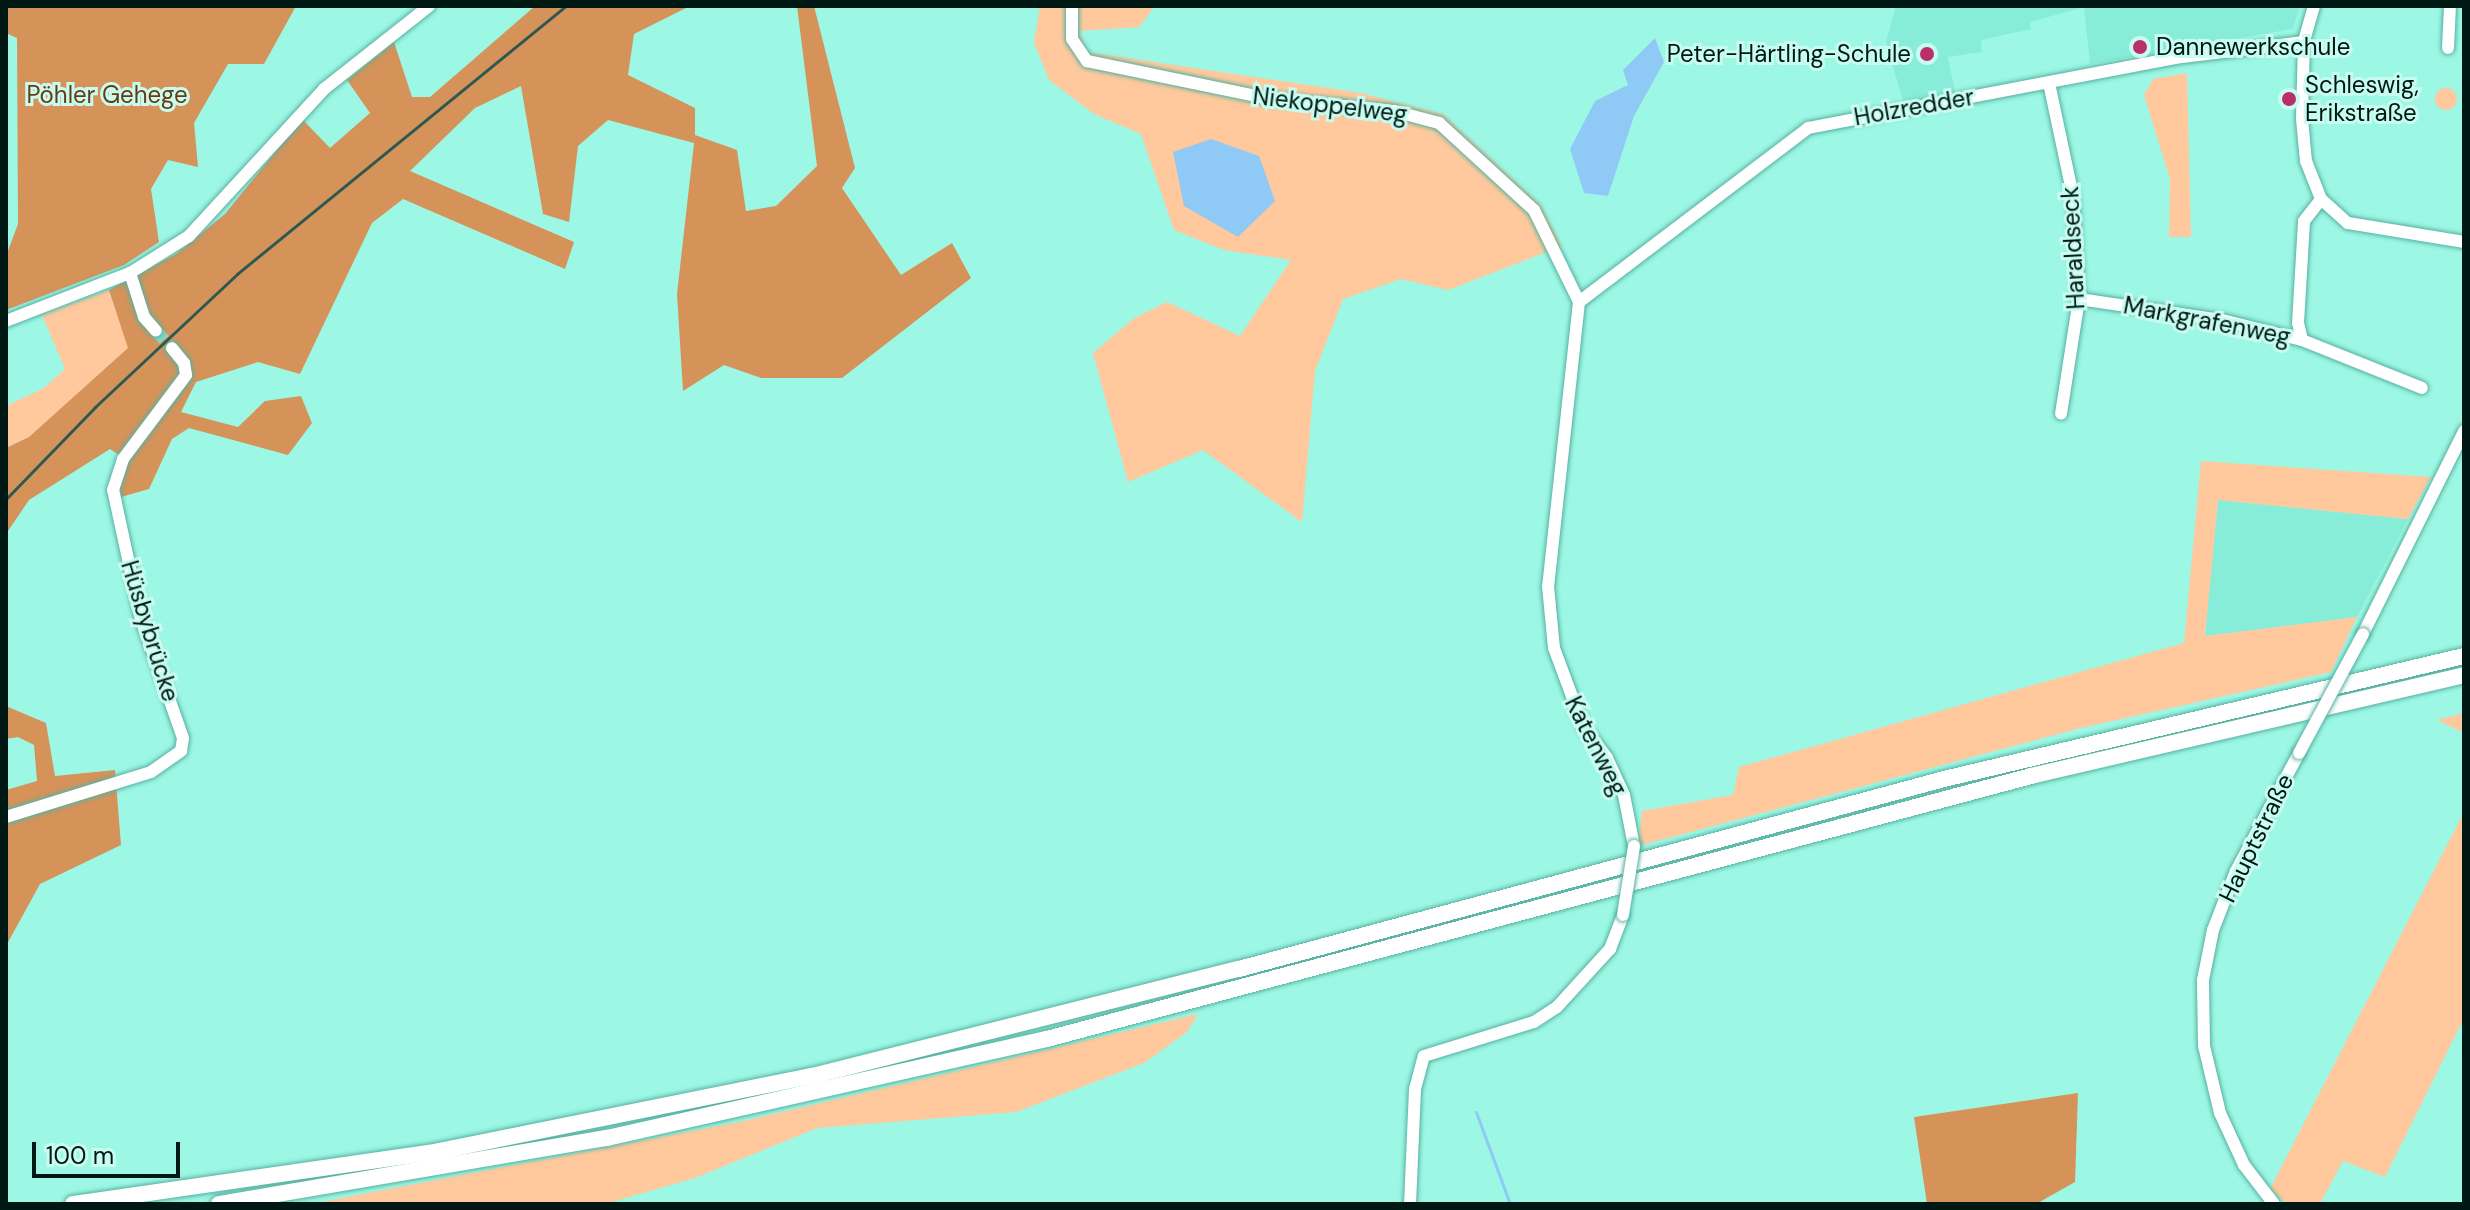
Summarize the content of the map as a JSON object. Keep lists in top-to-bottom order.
{
  "streets": {
    "street": [
      "Niekoppelweg",
      "Holzredder",
      "Haraldseck",
      "Markgrafenweg",
      "Hüsbybrücke",
      "Katenweg",
      "Hauptstraße"
    ]
  },
  "crossings": [
    ["Niekoppelweg", "Holzredder"],
    ["Niekoppelweg", "Katenweg"],
    ["Holzredder", "Haraldseck"],
    ["Holzredder", "Katenweg"],
    ["Haraldseck", "Markgrafenweg"]
  ],
  "parks": ["Pöhler Gehege"],
  "places": ["Dannewerkschule", "Peter-Härtling-Schule", "Schleswig, Erikstraße"],
  "scale_bar": "100 m"
}
